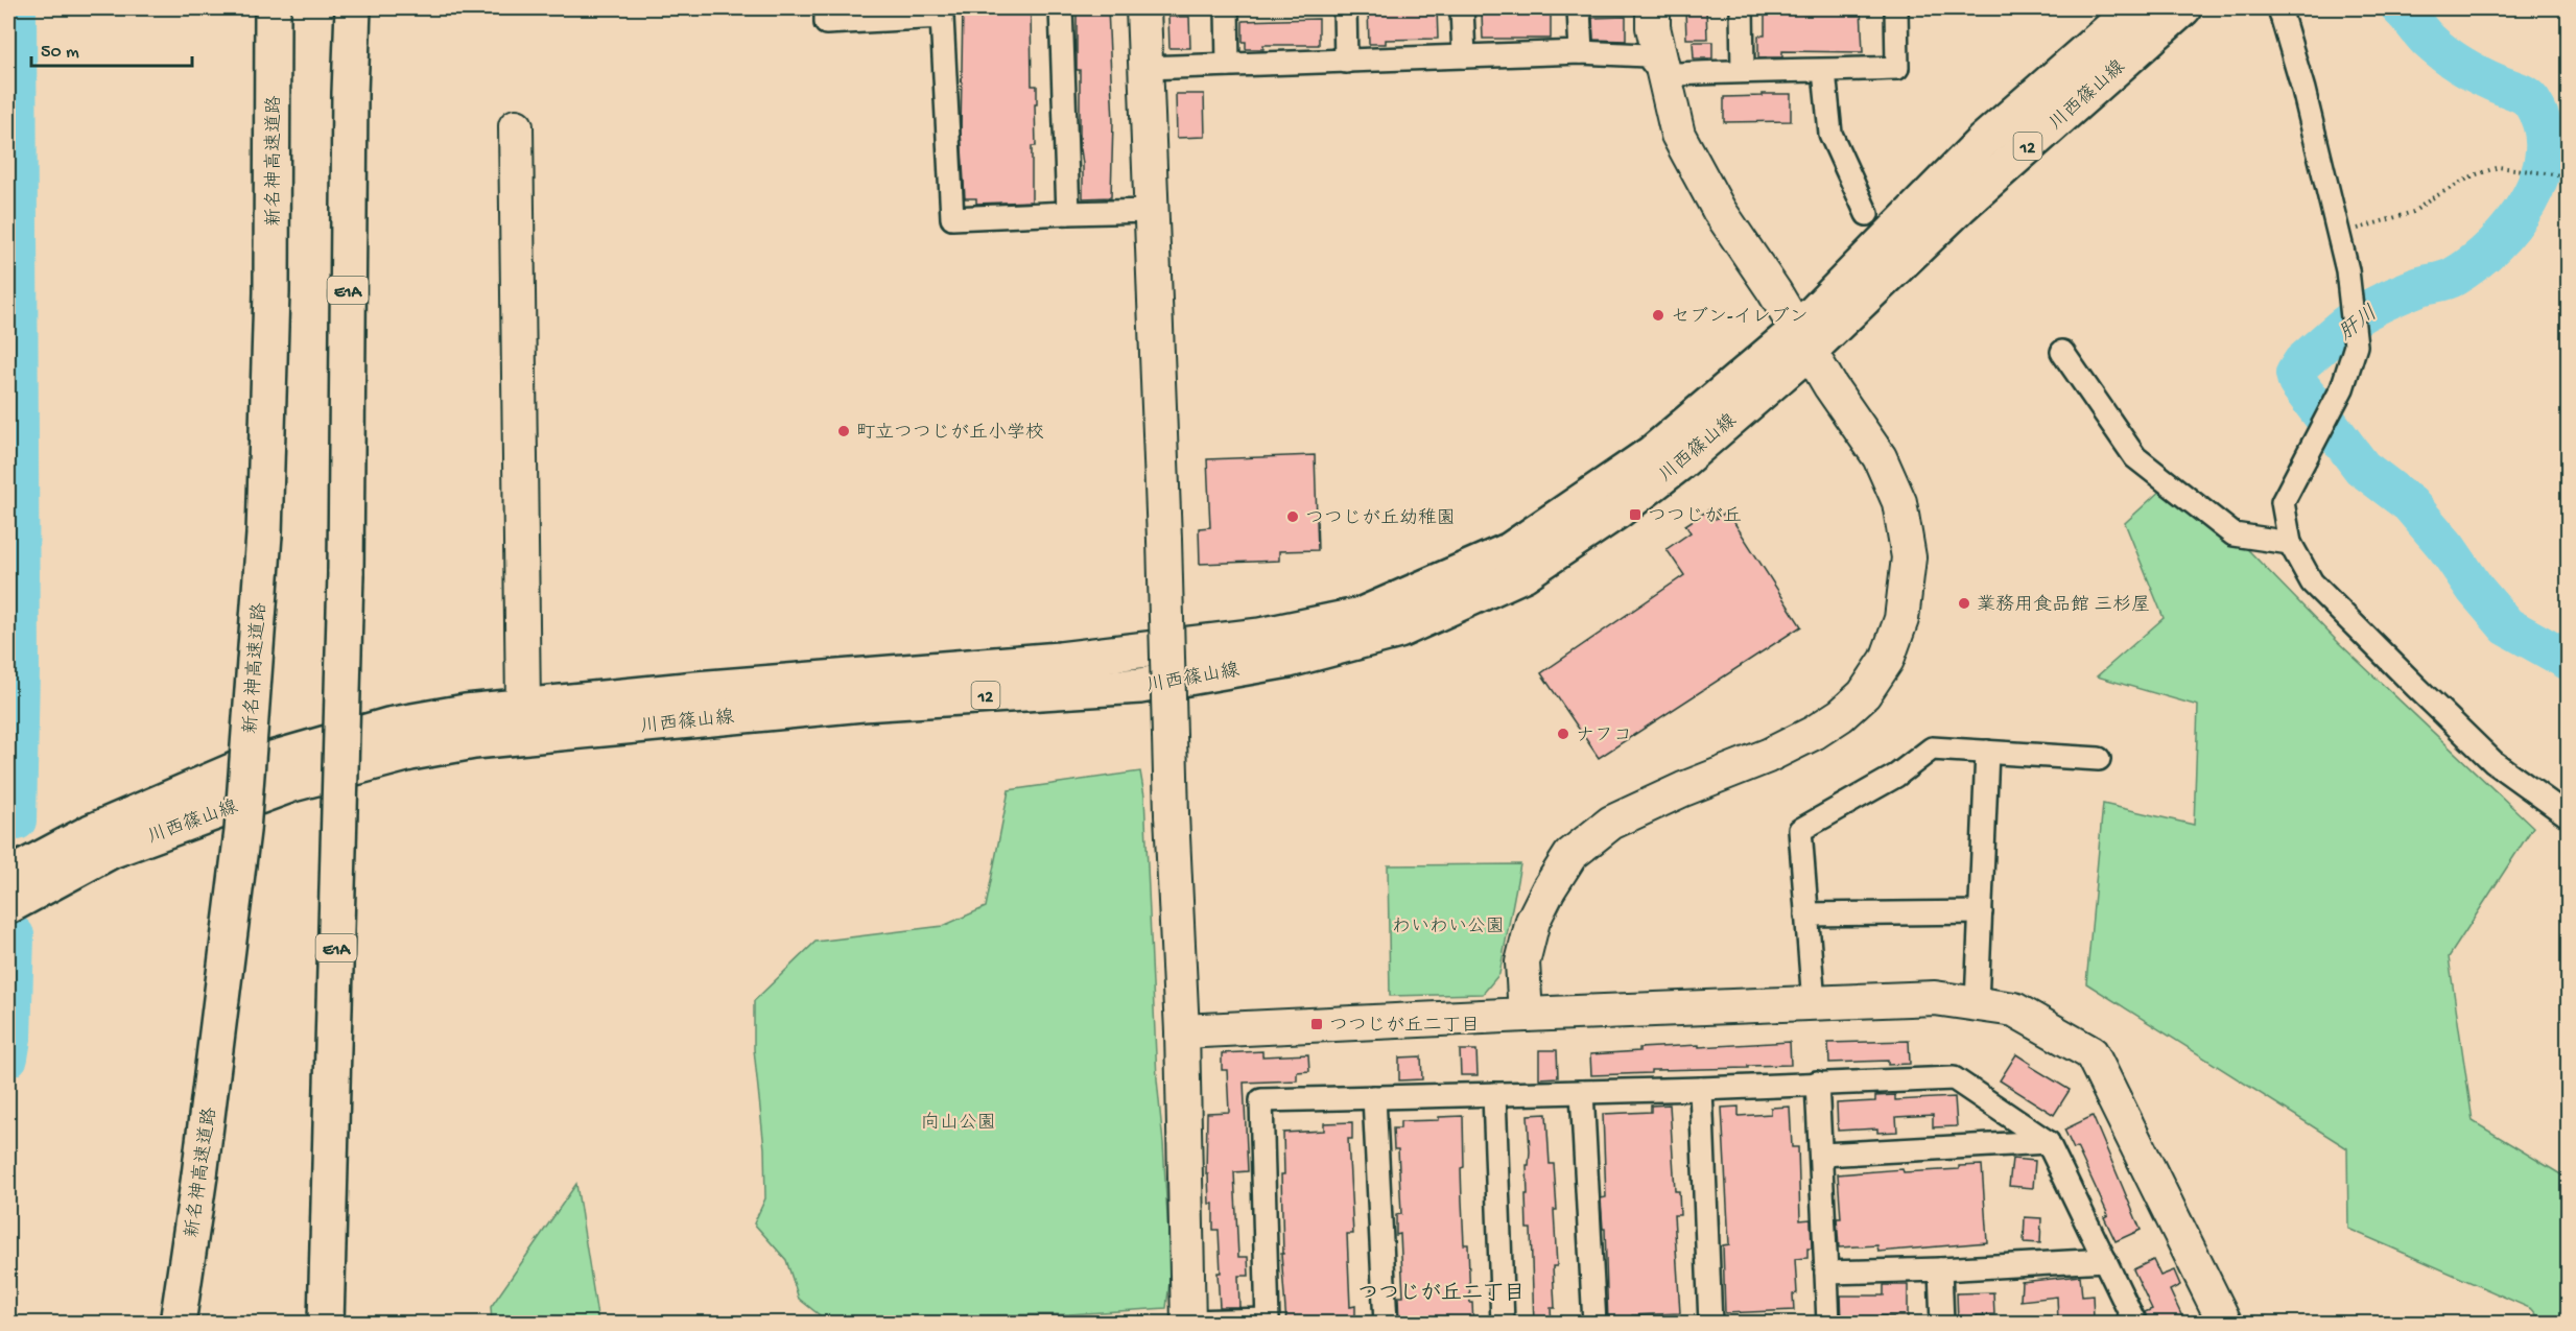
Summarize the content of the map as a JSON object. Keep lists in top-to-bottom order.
{
  "streets": {
    "main road": [
      "川西篠山線",
      "12",
      "新名神高速道路",
      "E1A"
    ]
  },
  "districts": ["つつじが丘二丁目"],
  "water": ["肝川"],
  "parks": ["わいわい公園", "向山公園"],
  "places": {
    "other": [
      "セブン-イレブン",
      "町立つつじが丘小学校",
      "つつじが丘幼稚園",
      "業務用食品館 三杉屋",
      "ナフコ"
    ],
    "transit": ["つつじが丘", "つつじが丘二丁目"]
  },
  "scale_bar": "50 m"
}
